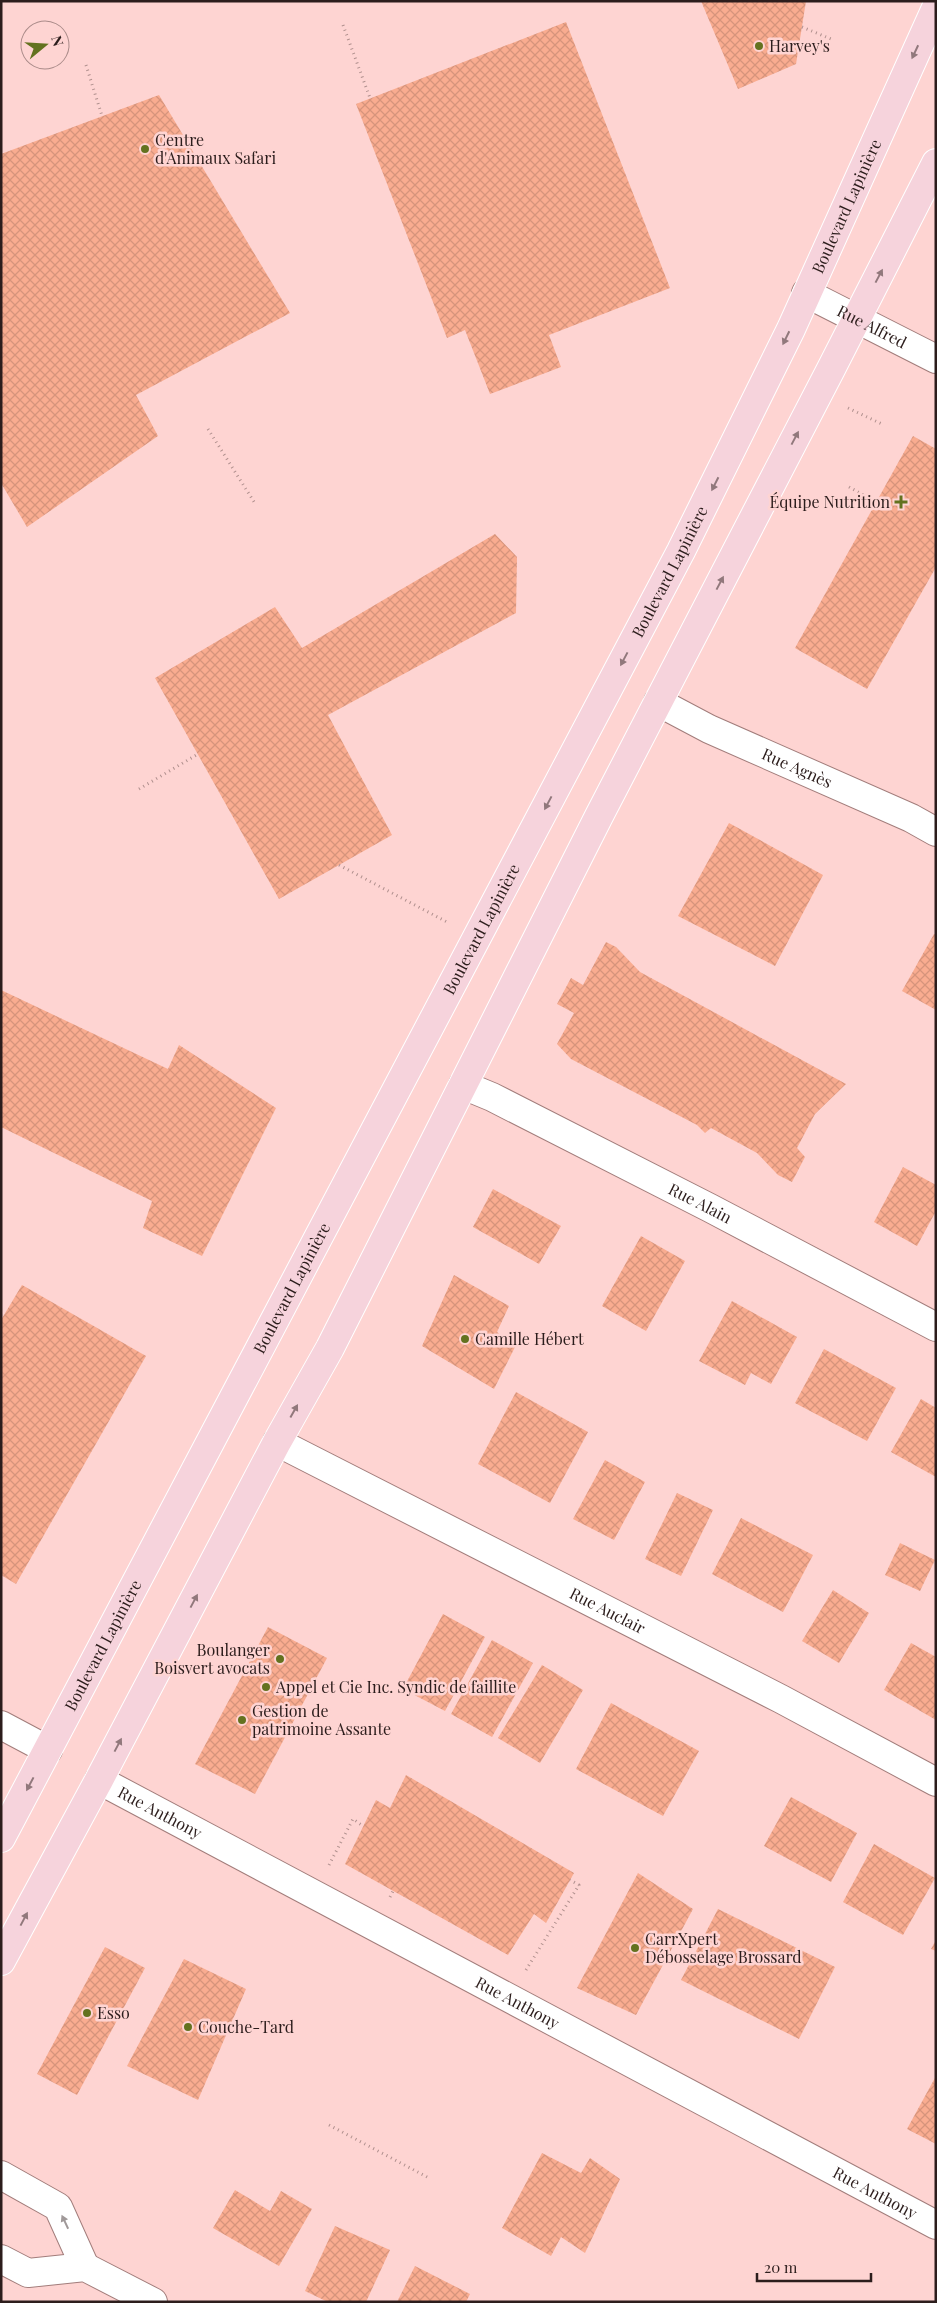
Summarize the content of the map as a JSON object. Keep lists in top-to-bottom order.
{
  "streets": {
    "main road": ["Boulevard Lapinière"],
    "street": [
      "Rue Alfred",
      "Rue Agnès",
      "Rue Alain",
      "Rue Auclair",
      "Rue Anthony"
    ]
  },
  "crossings": [
    ["Boulevard Lapinière", "Rue Alfred"]
  ],
  "places": {
    "other": [
      "Harvey's",
      "Centre d'Animaux Safari",
      "Camille Hébert",
      "Boulanger Boisvert avocats",
      "Appel et Cie Inc. Syndic de faillite",
      "Gestion de patrimoine Assante",
      "CarrXpert Débosselage Brossard",
      "Esso",
      "Couche-Tard"
    ],
    "health": ["Équipe Nutrition"]
  },
  "scale_bar": "20 m",
  "north": "right"
}
